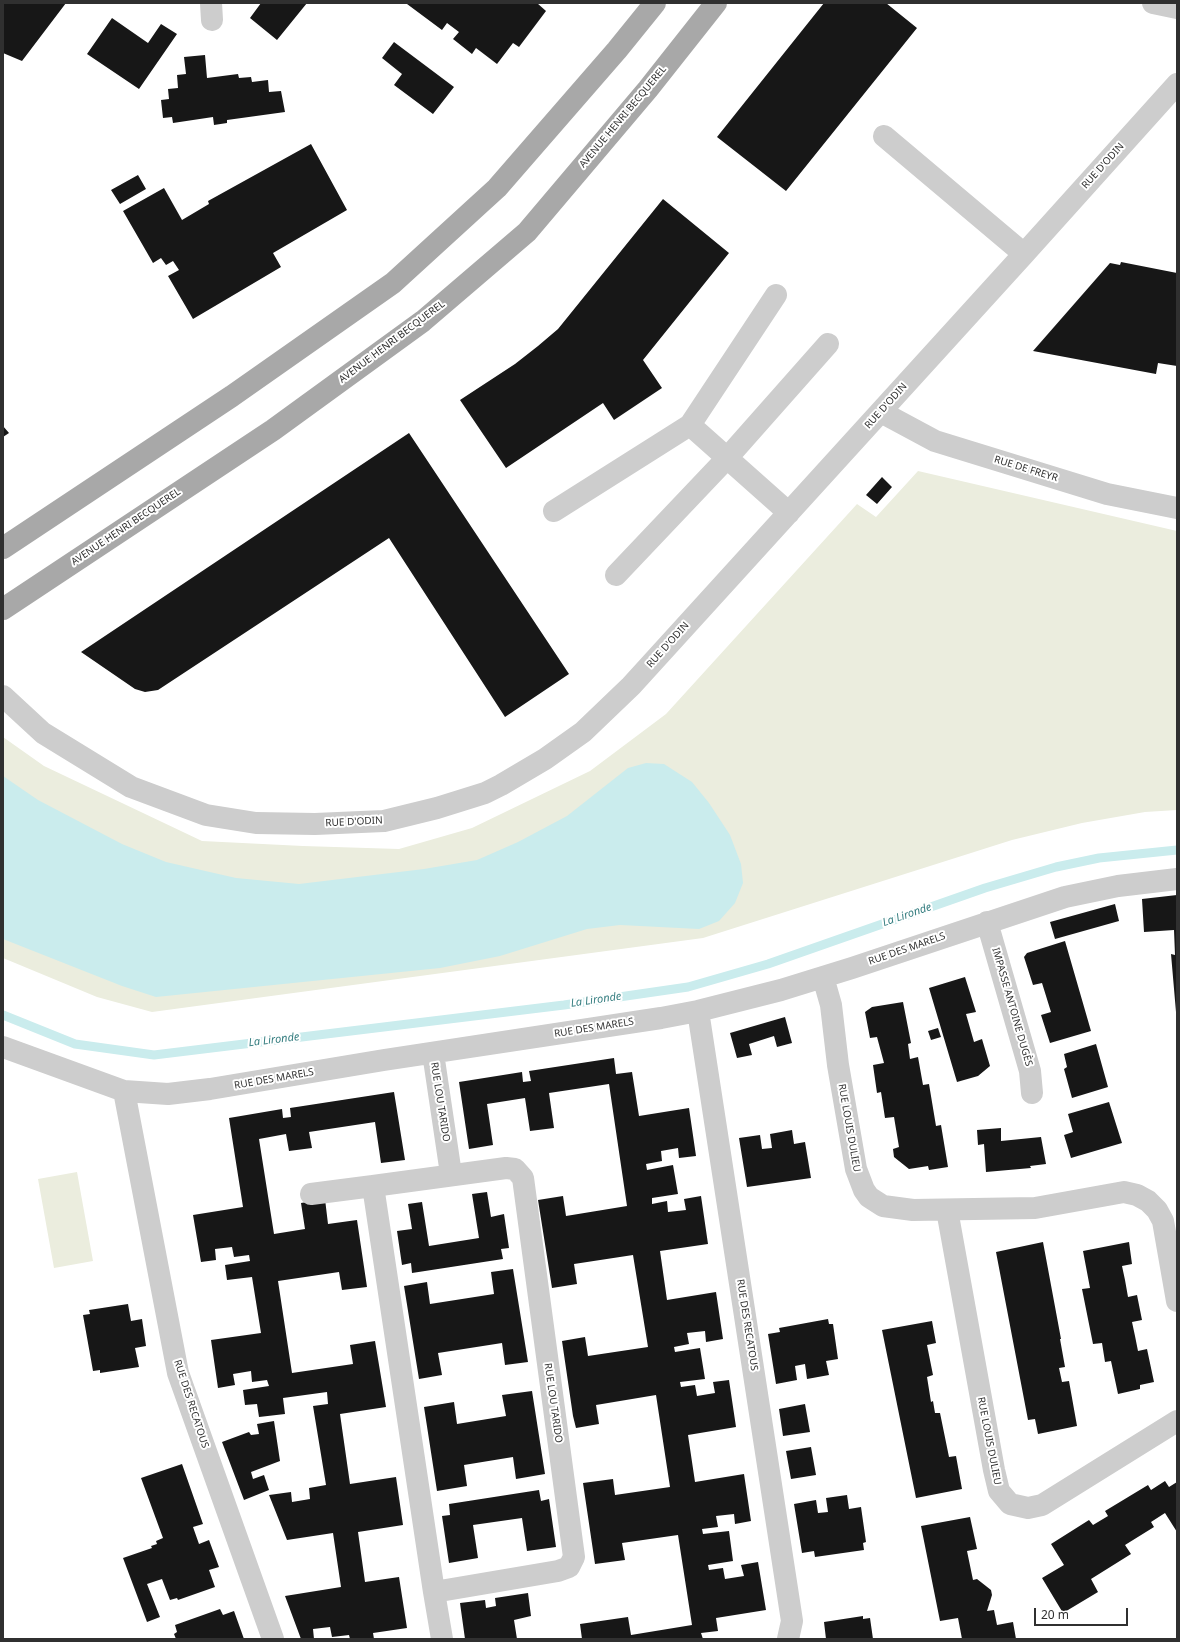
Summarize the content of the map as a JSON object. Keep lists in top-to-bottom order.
{
  "streets": {
    "main road": ["AVENUE HENRI BECQUEREL"],
    "street": [
      "RUE D'ODIN",
      "RUE DE FREYR",
      "RUE DES MARELS",
      "IMPASSE ANTOINE DUGÈS",
      "RUE LOU TARIDO",
      "RUE LOUIS DULIEU",
      "RUE DES RECATOUS"
    ]
  },
  "crossings": [
    ["RUE D'ODIN", "RUE DE FREYR"],
    ["RUE DES MARELS", "IMPASSE ANTOINE DUGÈS"],
    ["RUE DES MARELS", "RUE LOU TARIDO"],
    ["RUE DES MARELS", "RUE LOUIS DULIEU"],
    ["RUE DES MARELS", "RUE DES RECATOUS"]
  ],
  "water": ["La Lironde"],
  "scale_bar": "20 m"
}
